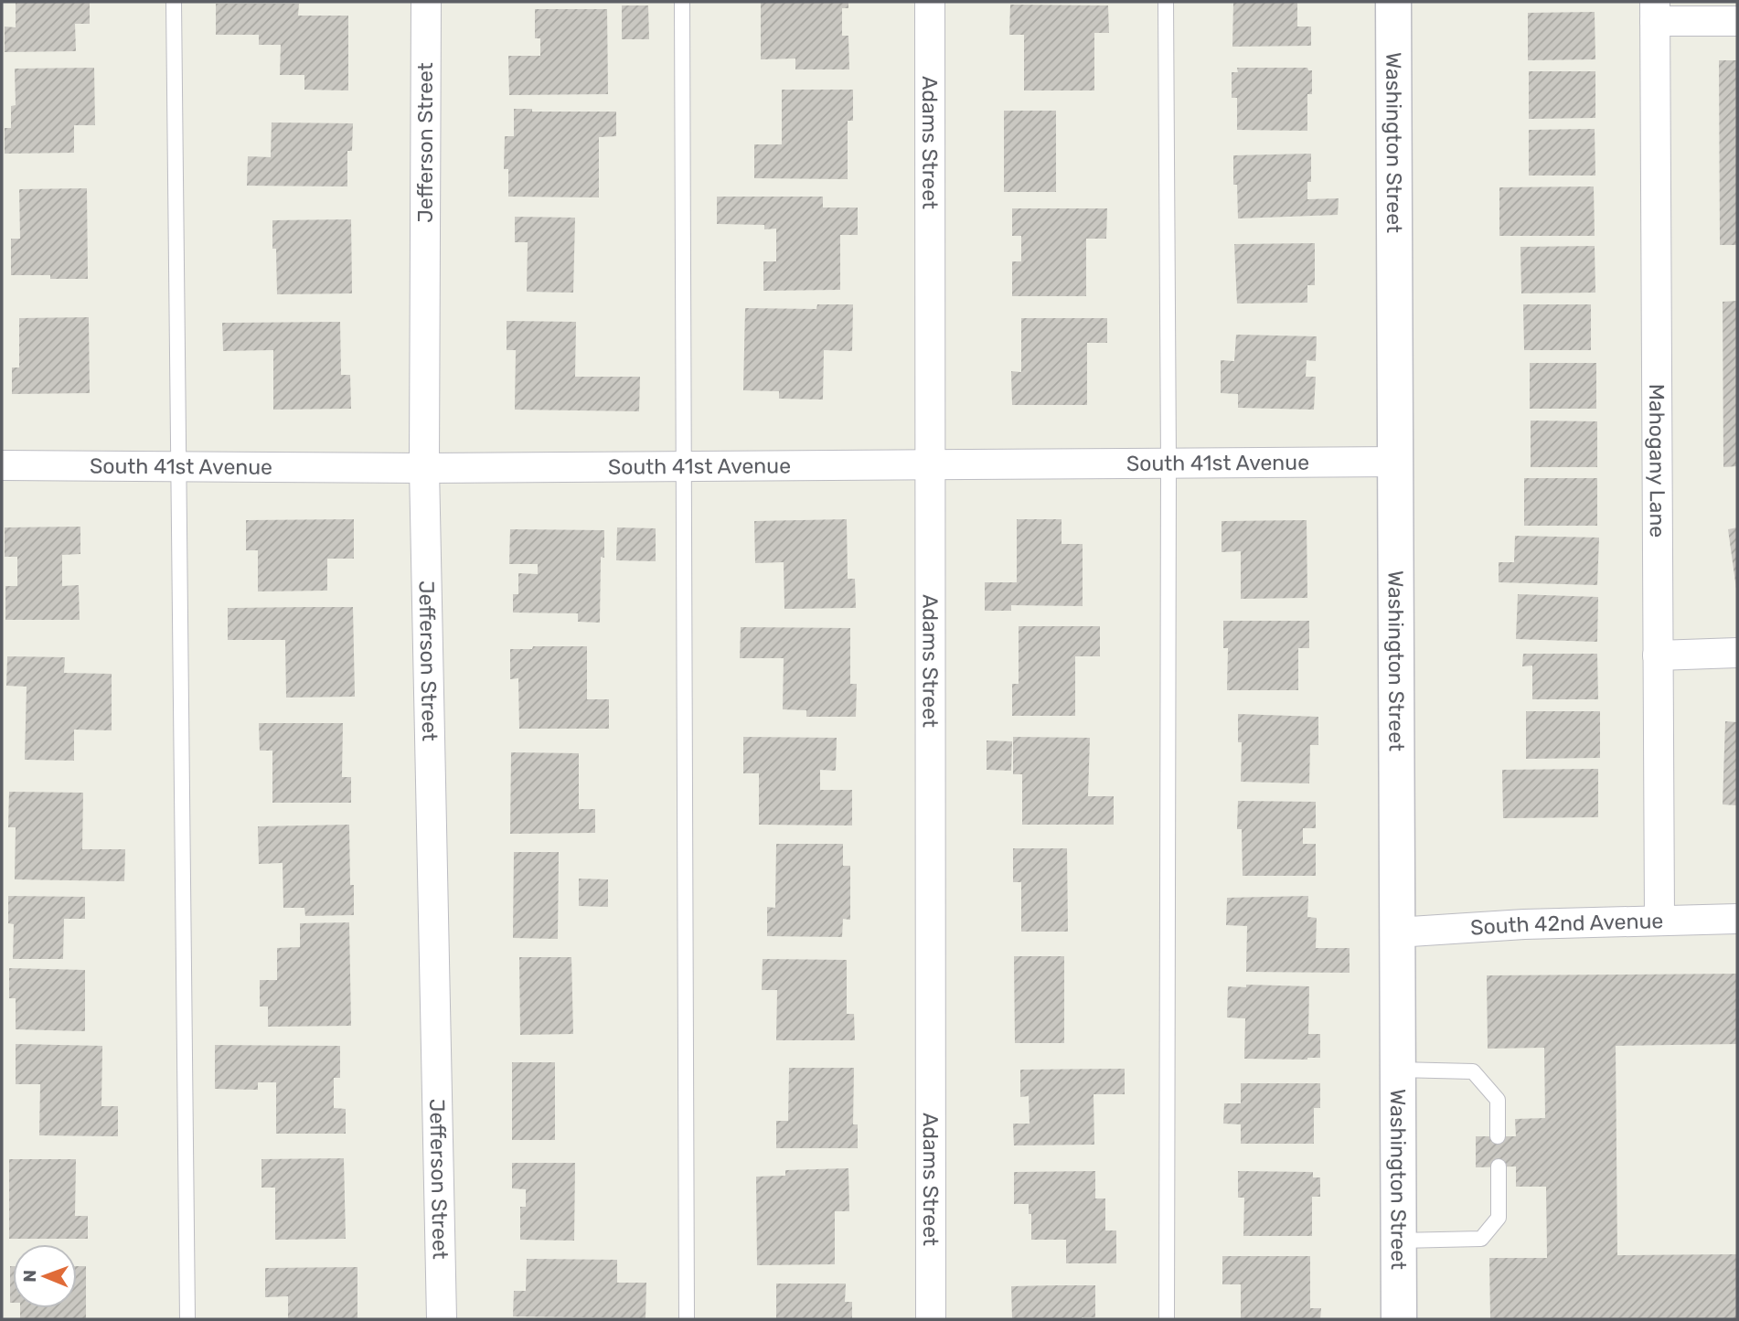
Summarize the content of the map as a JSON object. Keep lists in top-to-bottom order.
{
  "streets": {
    "street": [
      "Jefferson Street",
      "Adams Street",
      "Washington Street",
      "Mahogany Lane",
      "South 41st Avenue",
      "South 42nd Avenue"
    ]
  },
  "crossings": [
    ["Jefferson Street", "South 41st Avenue"],
    ["Adams Street", "South 41st Avenue"],
    ["Washington Street", "South 41st Avenue"],
    ["Washington Street", "South 42nd Avenue"],
    ["Mahogany Lane", "South 42nd Avenue"]
  ],
  "north": "left"
}
